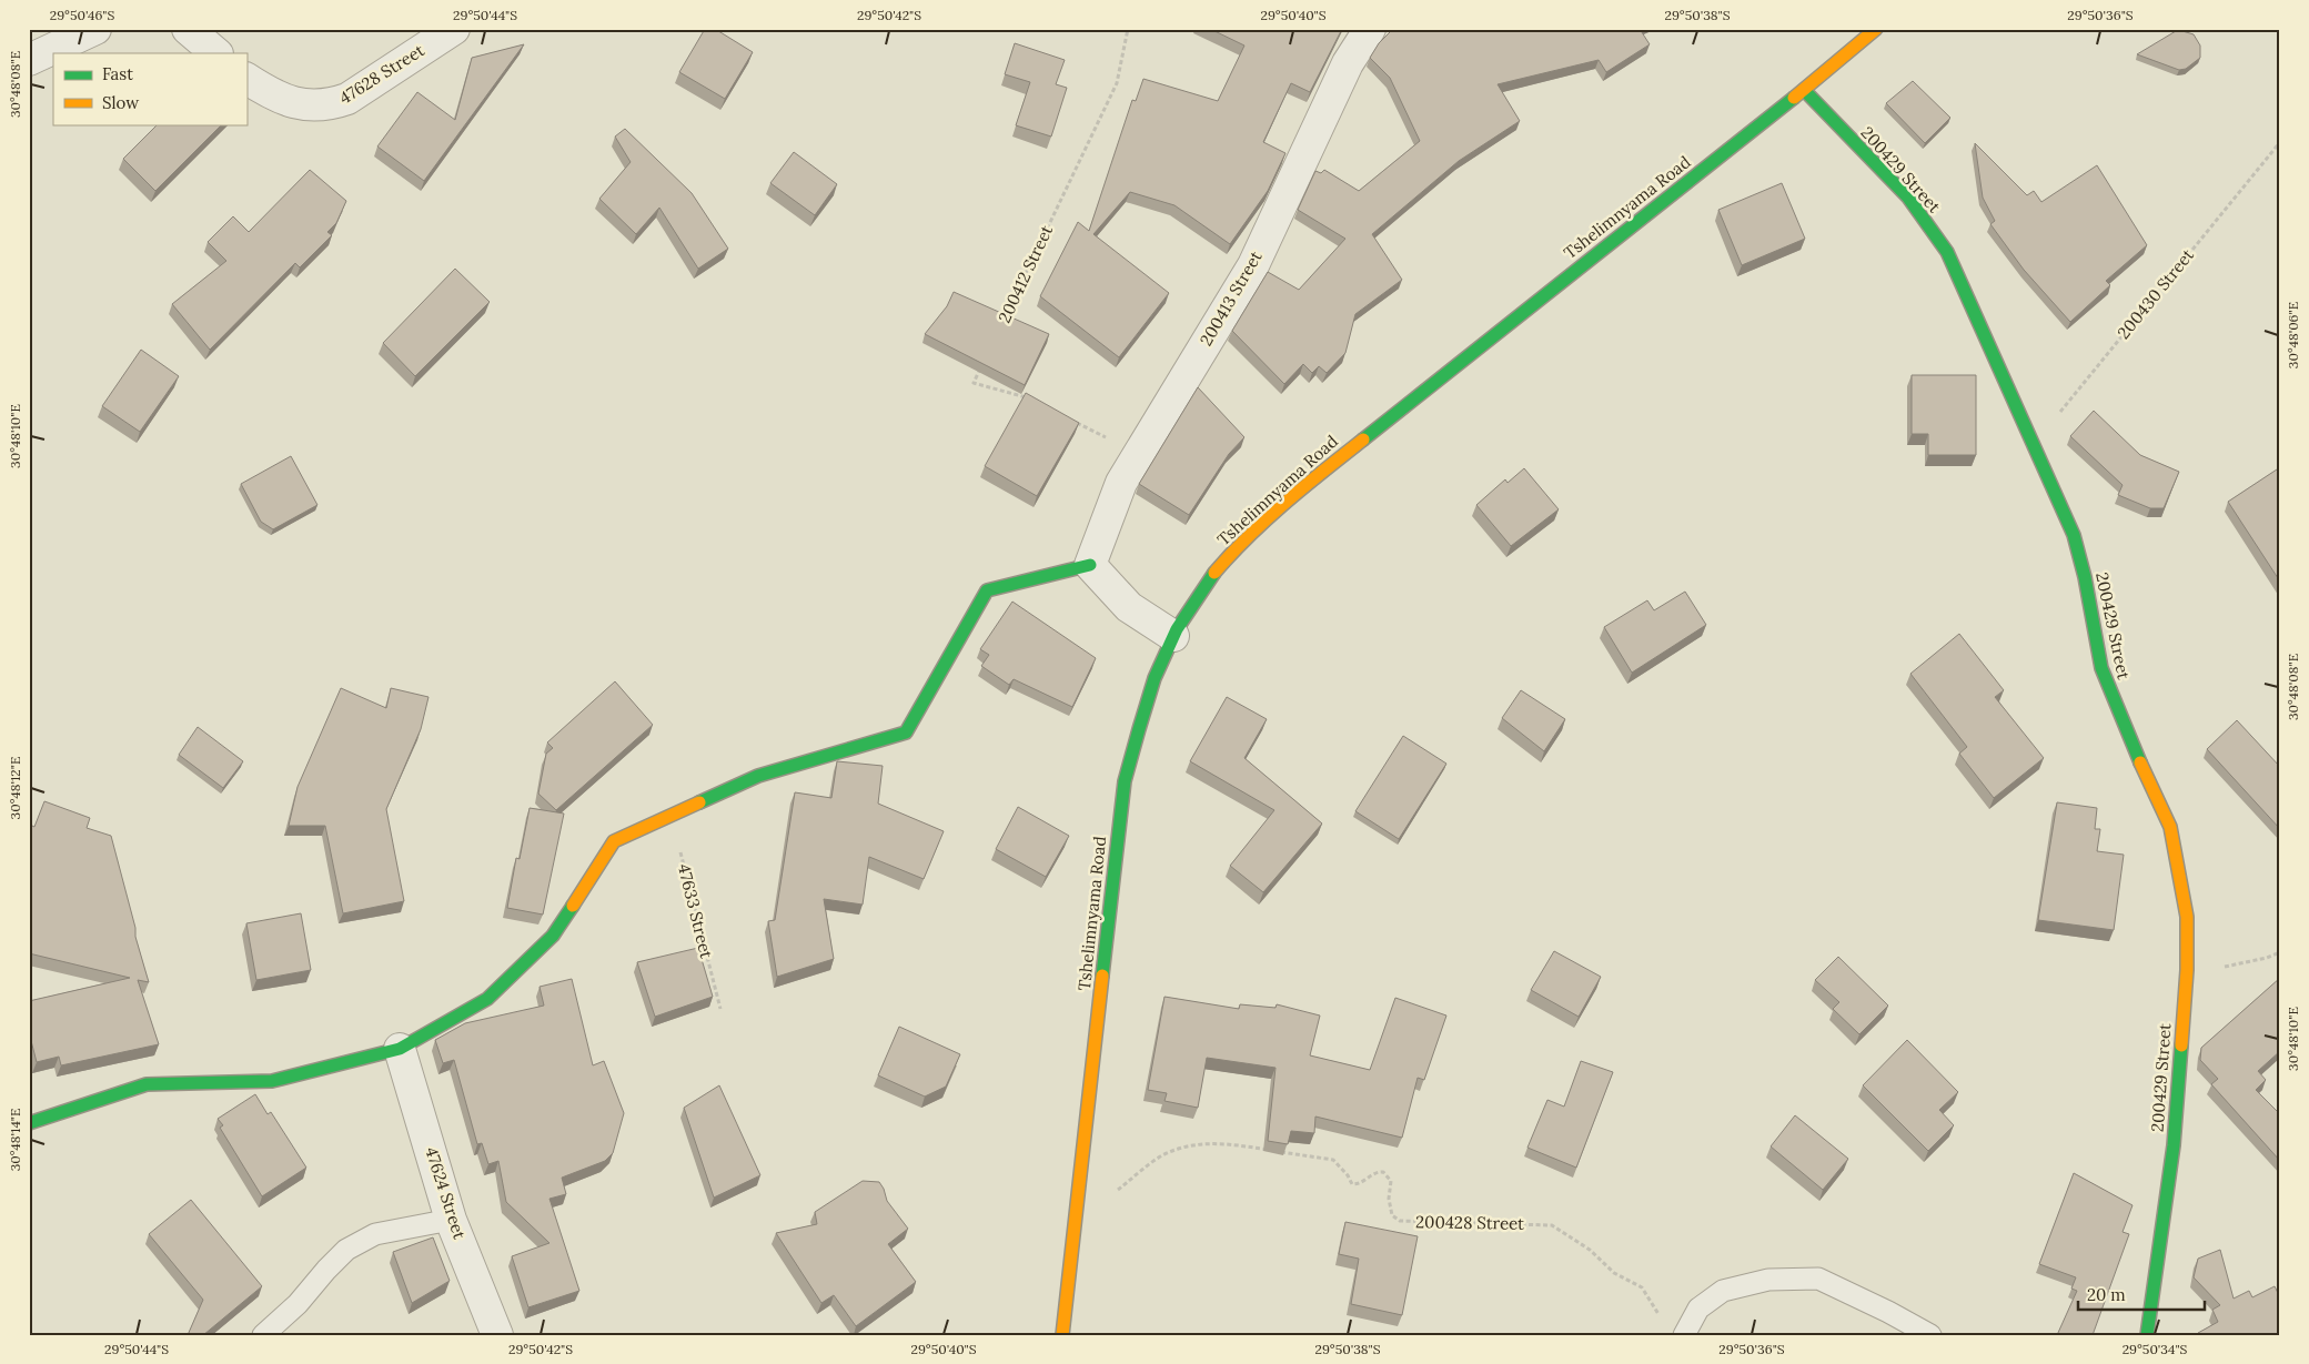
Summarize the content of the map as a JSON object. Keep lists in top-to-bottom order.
{
  "streets": {
    "street": [
      "47628 Street",
      "200429 Street",
      "Tshelimnyama Road",
      "200413 Street",
      "47624 Street"
    ],
    "path": [
      "200412 Street",
      "200430 Street",
      "47633 Street",
      "200428 Street"
    ]
  },
  "crossings": [
    ["200429 Street", "Tshelimnyama Road"],
    ["200429 Street", "200430 Street"],
    ["Tshelimnyama Road", "200428 Street"]
  ],
  "legend": ["Fast", "Slow"],
  "scale_bar": "20 m",
  "coordinates": [
    "29°50'46\"S",
    "29°50'44\"S",
    "29°50'42\"S",
    "29°50'40\"S",
    "29°50'38\"S",
    "29°50'36\"S",
    "30°48'08\"E",
    "30°48'06\"E",
    "30°48'10\"E",
    "30°48'12\"E",
    "30°48'14\"E",
    "29°50'34\"S"
  ]
}
